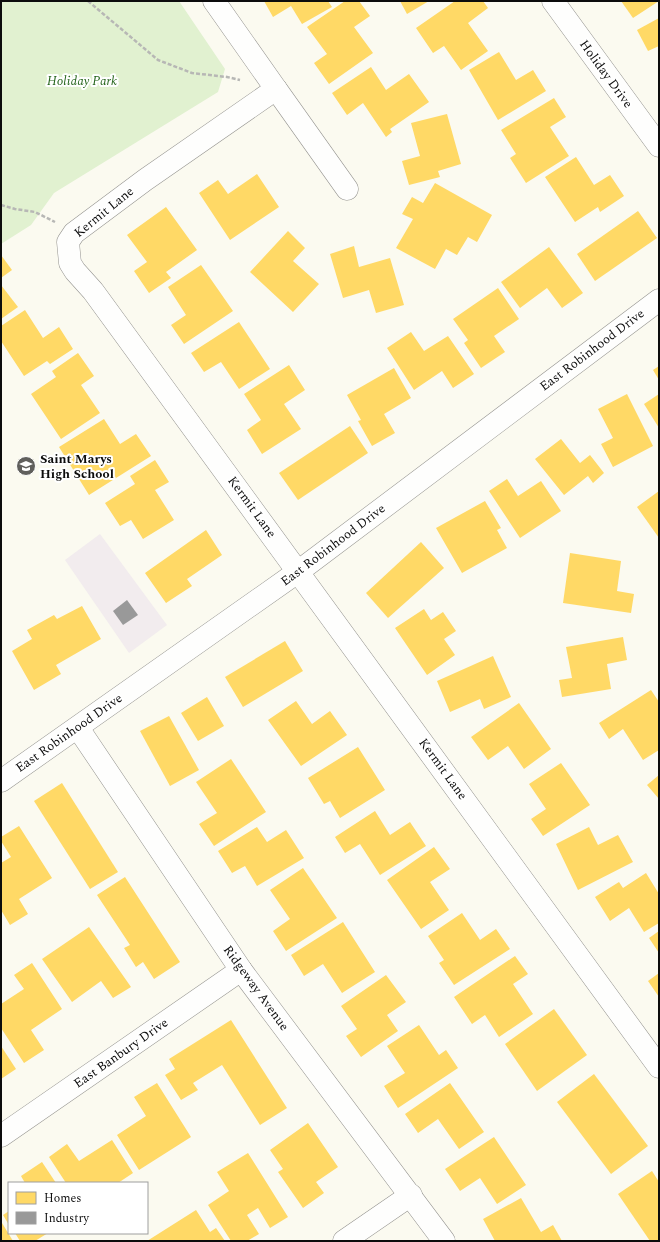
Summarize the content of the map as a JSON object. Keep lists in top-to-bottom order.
{
  "streets": {
    "street": [
      "Holiday Drive",
      "Kermit Lane",
      "East Robinhood Drive",
      "Ridgeway Avenue",
      "East Banbury Drive"
    ]
  },
  "crossings": [
    ["Kermit Lane", "East Robinhood Drive"],
    ["East Robinhood Drive", "Ridgeway Avenue"],
    ["Ridgeway Avenue", "East Banbury Drive"]
  ],
  "parks": ["Holiday Park"],
  "places": {
    "school or university": ["Saint Marys High School"]
  },
  "legend": ["Homes", "Industry"]
}
